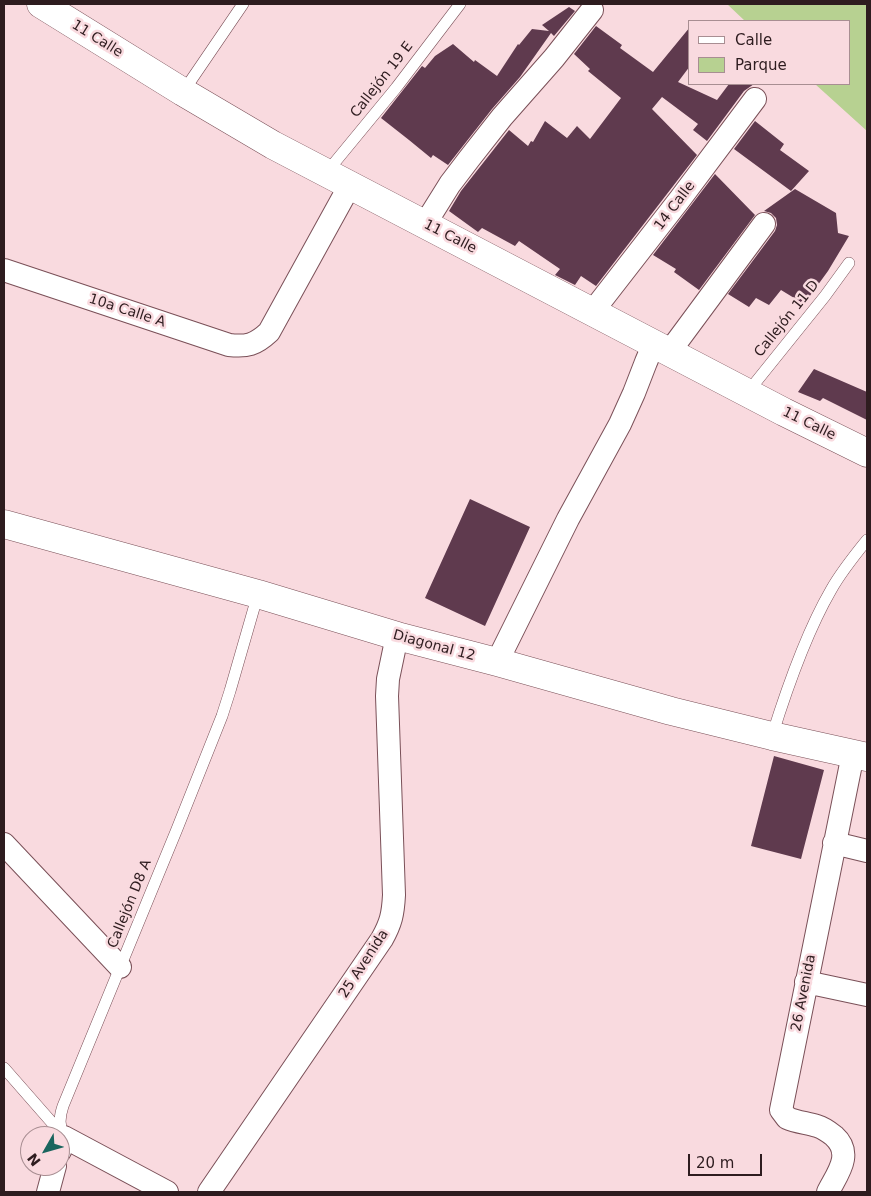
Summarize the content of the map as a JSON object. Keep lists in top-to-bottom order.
{
  "streets": {
    "street": [
      "11 Calle",
      "14 Calle",
      "10a Calle A",
      "Diagonal 12",
      "25 Avenida",
      "26 Avenida"
    ],
    "lane": ["Callejón 19 E", "Callejón 11 D", "Callejón D8 A"]
  },
  "crossings": [
    ["11 Calle", "Callejón 19 E"],
    ["11 Calle", "14 Calle"],
    ["11 Calle", "10a Calle A"],
    ["11 Calle", "Callejón 11 D"],
    ["Diagonal 12", "Callejón D8 A"],
    ["Diagonal 12", "25 Avenida"],
    ["Diagonal 12", "26 Avenida"]
  ],
  "legend": ["Calle", "Parque"],
  "scale_bar": "20 m",
  "north": "bottom left"
}
